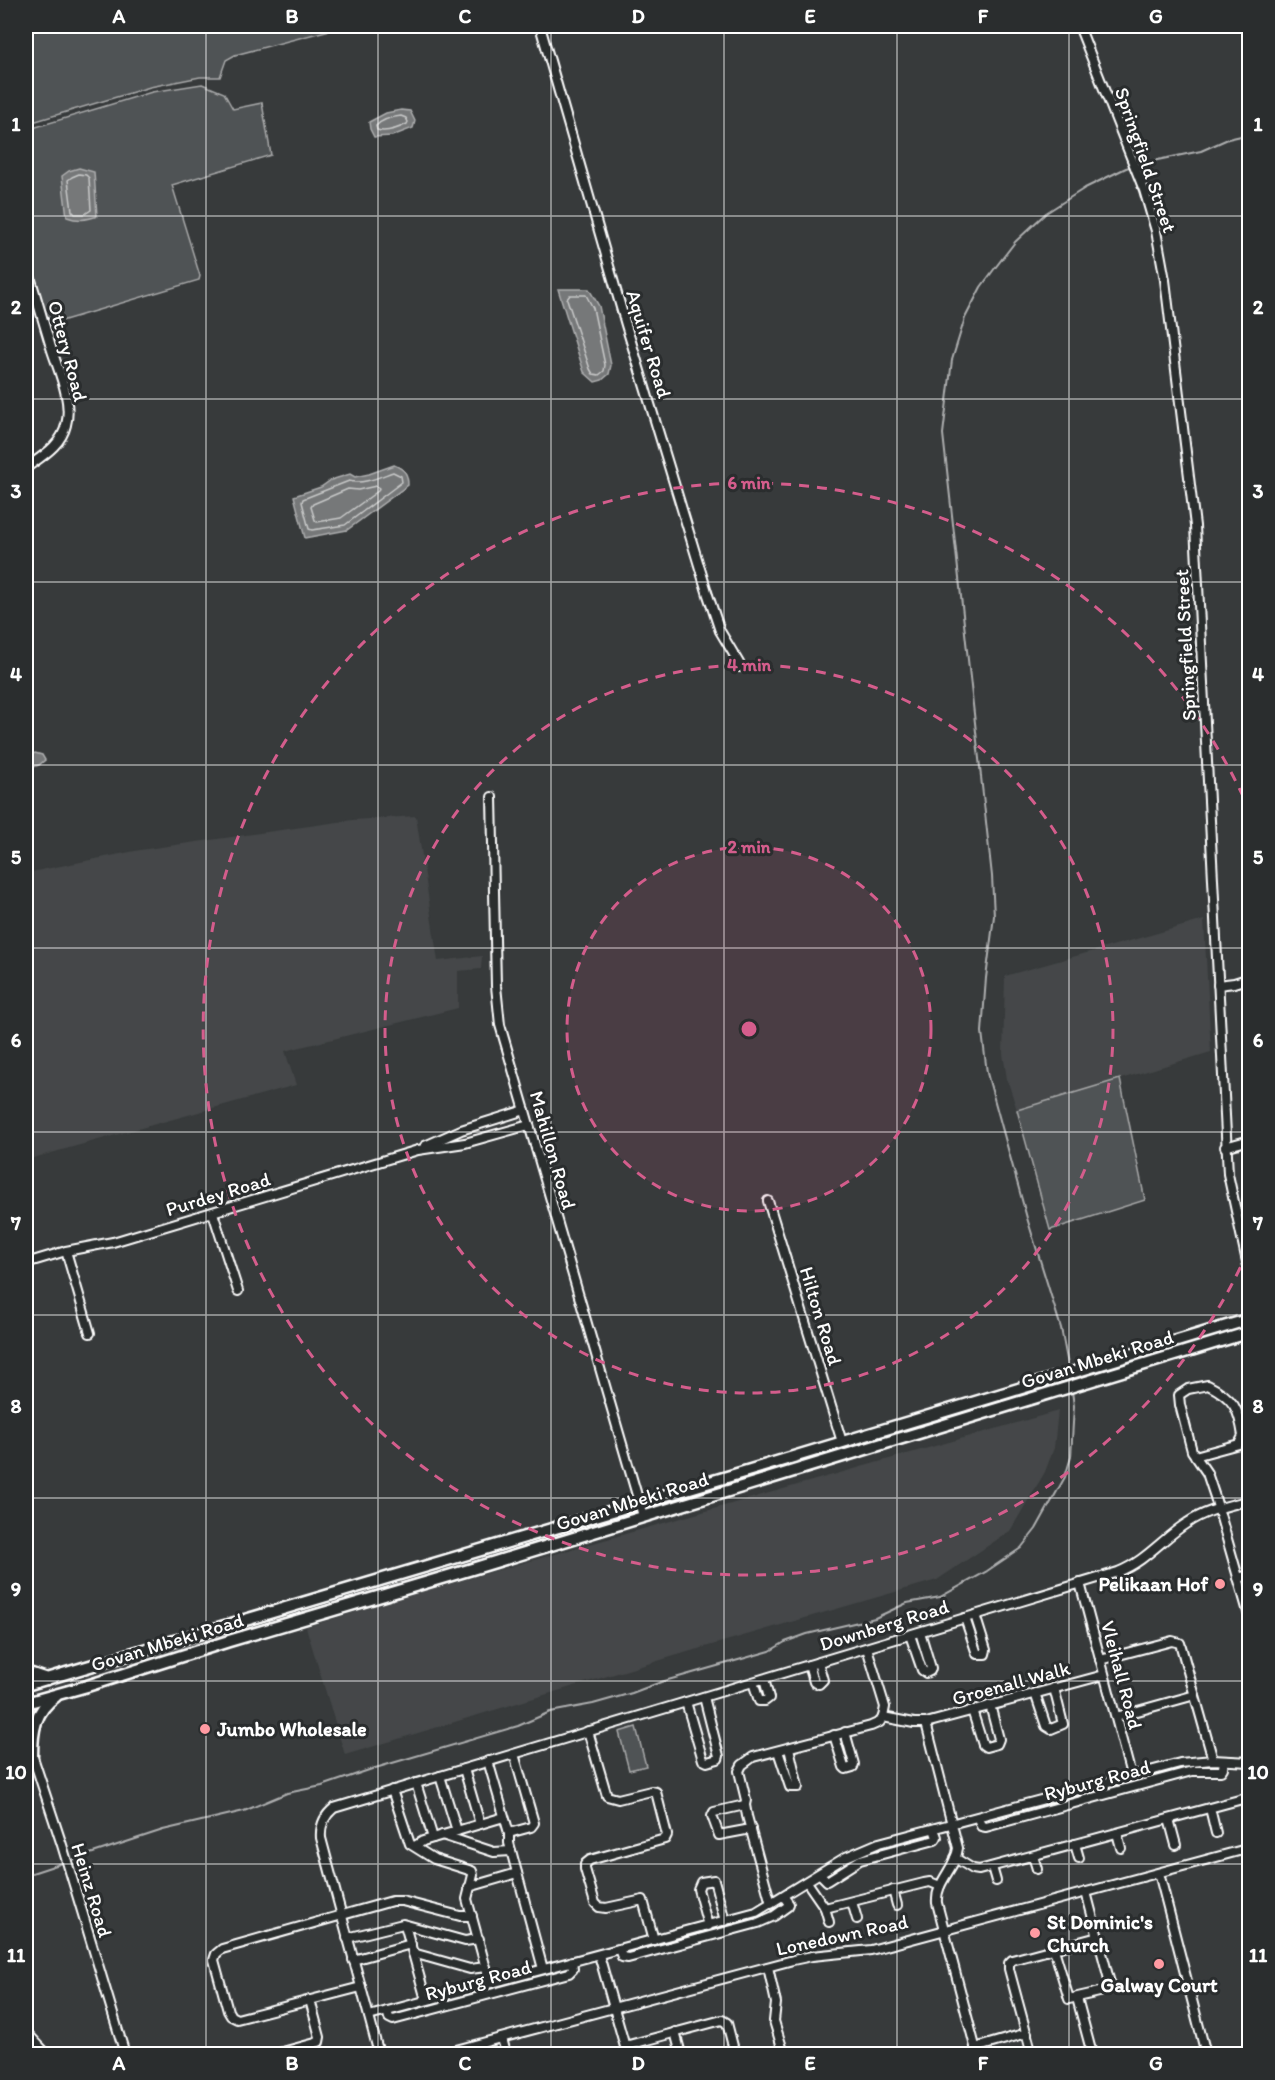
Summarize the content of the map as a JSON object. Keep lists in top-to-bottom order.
{
  "streets": {
    "main road": ["Govan Mbeki Road"],
    "street": [
      "Springfield Street",
      "Aquifer Road",
      "Ottery Road",
      "Mahillon Road",
      "Purdey Road",
      "Hilton Road",
      "Downberg Road",
      "Vleihall Road",
      "Groenall Walk",
      "Ryburg Road",
      "Heinz Road",
      "Lonedown Road"
    ]
  },
  "crossings": [
    ["Mahillon Road", "Purdey Road"],
    ["Mahillon Road", "Govan Mbeki Road"],
    ["Hilton Road", "Govan Mbeki Road"],
    ["Downberg Road", "Vleihall Road"],
    ["Vleihall Road", "Groenall Walk"],
    ["Vleihall Road", "Ryburg Road"]
  ],
  "places": [
    "Pelikaan Hof",
    "Jumbo Wholesale",
    "St Dominic's Church",
    "Galway Court"
  ],
  "grid": {
    "columns": [
      "A",
      "B",
      "C",
      "D",
      "E",
      "F",
      "G"
    ],
    "rows": [
      "1",
      "2",
      "3",
      "4",
      "5",
      "6",
      "7",
      "8",
      "9",
      "10",
      "11"
    ]
  },
  "rings": ["6 min", "4 min", "2 min"]
}
